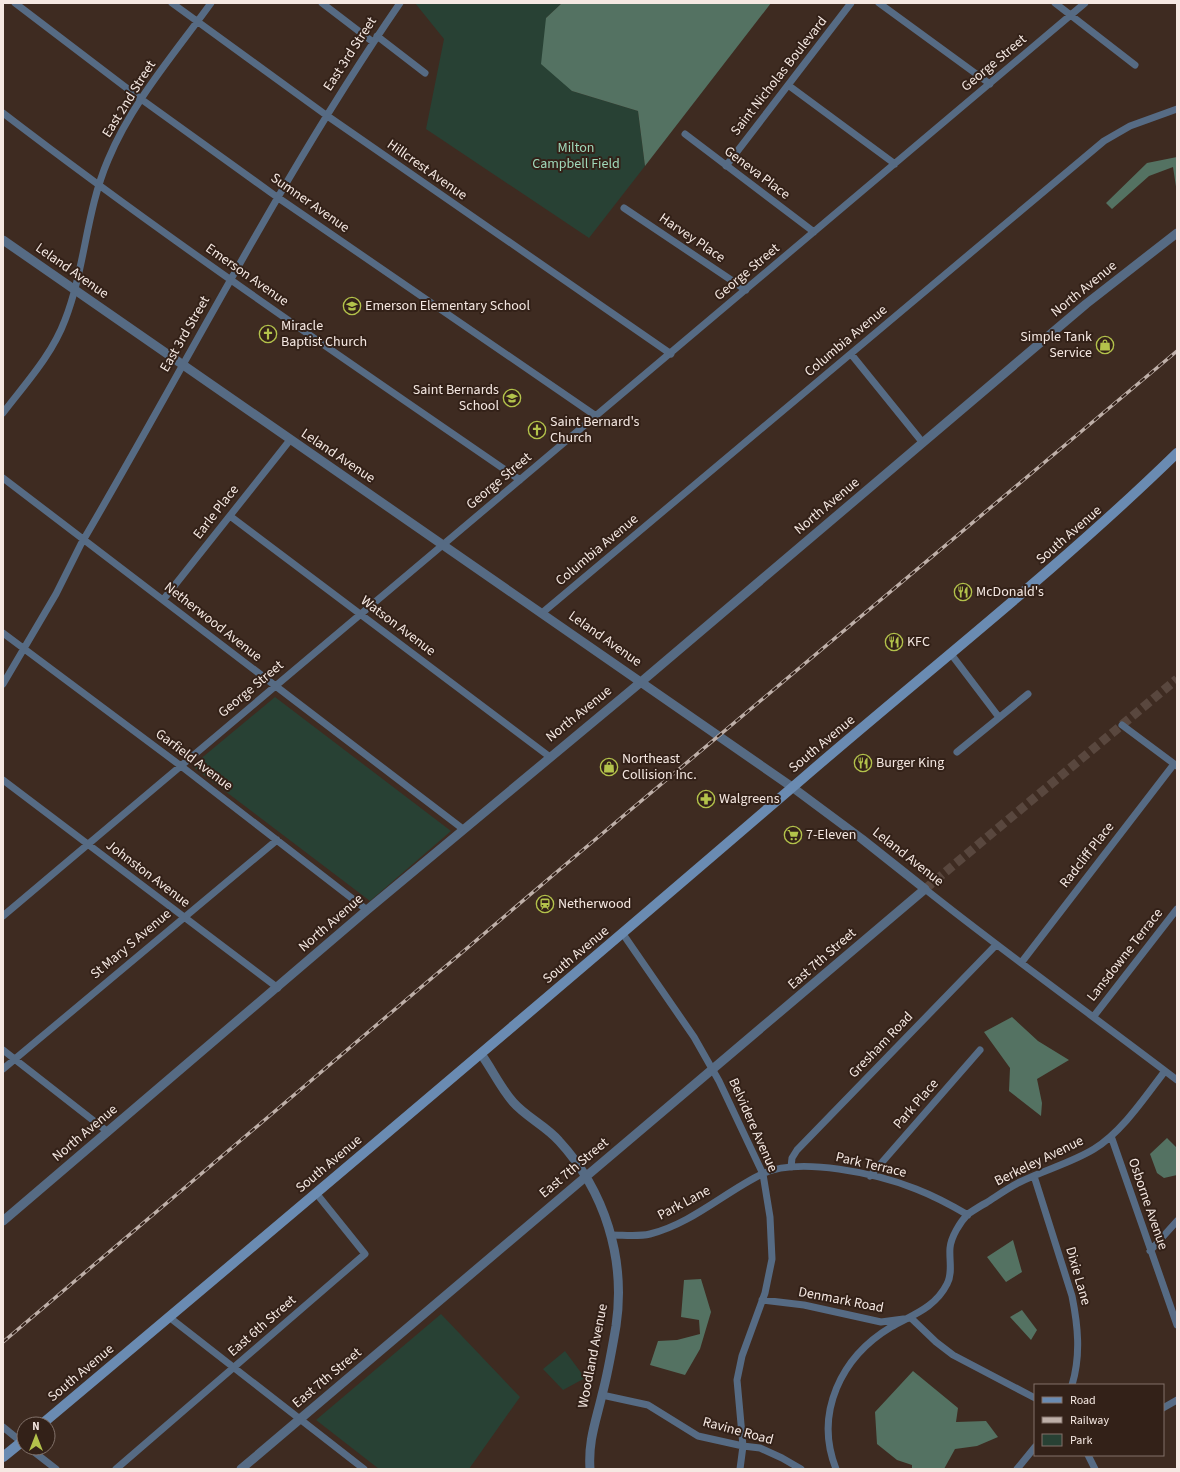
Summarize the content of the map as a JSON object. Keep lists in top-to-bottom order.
{
  "streets": {
    "main road": ["South Avenue"],
    "street": [
      "East 3rd Street",
      "George Street",
      "Saint Nicholas Boulevard",
      "East 2nd Street",
      "Hillcrest Avenue",
      "Geneva Place",
      "Sumner Avenue",
      "Harvey Place",
      "Leland Avenue",
      "Emerson Avenue",
      "North Avenue",
      "Columbia Avenue",
      "Earle Place",
      "Netherwood Avenue",
      "Watson Avenue",
      "Garfield Avenue",
      "Radcliff Place",
      "Johnston Avenue",
      "St Mary S Avenue",
      "Lansdowne Terrace",
      "East 7th Street",
      "Gresham Road",
      "Park Place",
      "Belvidere Avenue",
      "Berkeley Avenue",
      "Park Terrace",
      "Park Lane",
      "Osborne Avenue",
      "Dixie Lane",
      "Denmark Road",
      "East 6th Street",
      "Woodland Avenue",
      "Ravine Road"
    ]
  },
  "crossings": [
    ["East 3rd Street", "Hillcrest Avenue"],
    ["East 3rd Street", "Sumner Avenue"],
    ["East 3rd Street", "Leland Avenue"],
    ["East 3rd Street", "Emerson Avenue"],
    ["East 3rd Street", "Netherwood Avenue"],
    ["East 3rd Street", "Garfield Avenue"],
    ["George Street", "Hillcrest Avenue"],
    ["George Street", "Geneva Place"],
    ["George Street", "Sumner Avenue"],
    ["George Street", "Harvey Place"],
    ["George Street", "Leland Avenue"],
    ["George Street", "Emerson Avenue"],
    ["George Street", "Netherwood Avenue"],
    ["George Street", "Watson Avenue"],
    ["George Street", "Garfield Avenue"],
    ["George Street", "Johnston Avenue"],
    ["Saint Nicholas Boulevard", "Geneva Place"],
    ["East 2nd Street", "Hillcrest Avenue"],
    ["East 2nd Street", "Sumner Avenue"],
    ["East 2nd Street", "Leland Avenue"],
    ["East 2nd Street", "Emerson Avenue"],
    ["Leland Avenue", "North Avenue"],
    ["Leland Avenue", "Columbia Avenue"],
    ["Leland Avenue", "Earle Place"],
    ["Leland Avenue", "South Avenue"],
    ["Leland Avenue", "Radcliff Place"],
    ["Leland Avenue", "Lansdowne Terrace"],
    ["Leland Avenue", "East 7th Street"],
    ["Leland Avenue", "Gresham Road"],
    ["Leland Avenue", "Berkeley Avenue"],
    ["North Avenue", "Netherwood Avenue"],
    ["North Avenue", "Watson Avenue"],
    ["North Avenue", "Garfield Avenue"],
    ["North Avenue", "Johnston Avenue"],
    ["Earle Place", "Netherwood Avenue"],
    ["Earle Place", "Watson Avenue"],
    ["South Avenue", "Belvidere Avenue"],
    ["South Avenue", "East 6th Street"],
    ["South Avenue", "Woodland Avenue"],
    ["Garfield Avenue", "St Mary S Avenue"],
    ["Johnston Avenue", "St Mary S Avenue"],
    ["East 7th Street", "Belvidere Avenue"],
    ["East 7th Street", "Woodland Avenue"],
    ["Gresham Road", "Park Terrace"],
    ["Park Place", "Park Terrace"],
    ["Belvidere Avenue", "Park Terrace"],
    ["Belvidere Avenue", "Park Lane"],
    ["Belvidere Avenue", "Denmark Road"],
    ["Belvidere Avenue", "Ravine Road"],
    ["Berkeley Avenue", "Park Terrace"],
    ["Berkeley Avenue", "Osborne Avenue"],
    ["Berkeley Avenue", "Dixie Lane"],
    ["Berkeley Avenue", "Denmark Road"],
    ["Park Terrace", "Park Lane"],
    ["Park Lane", "Woodland Avenue"],
    ["Woodland Avenue", "Ravine Road"]
  ],
  "parks": ["Milton Campbell Field"],
  "places": {
    "school or university": ["Emerson Elementary School", "Saint Bernards School"],
    "church": ["Miracle Baptist Church", "Saint Bernard's Church"],
    "shop": ["Simple Tank Service", "Northeast Collision Inc."],
    "restaurant": ["McDonald's", "KFC", "Burger King"],
    "pharmacy": ["Walgreens"],
    "supermarket": ["7-Eleven"],
    "station": ["Netherwood"]
  },
  "legend": ["Road", "Railway", "Park"],
  "north": "top"
}
